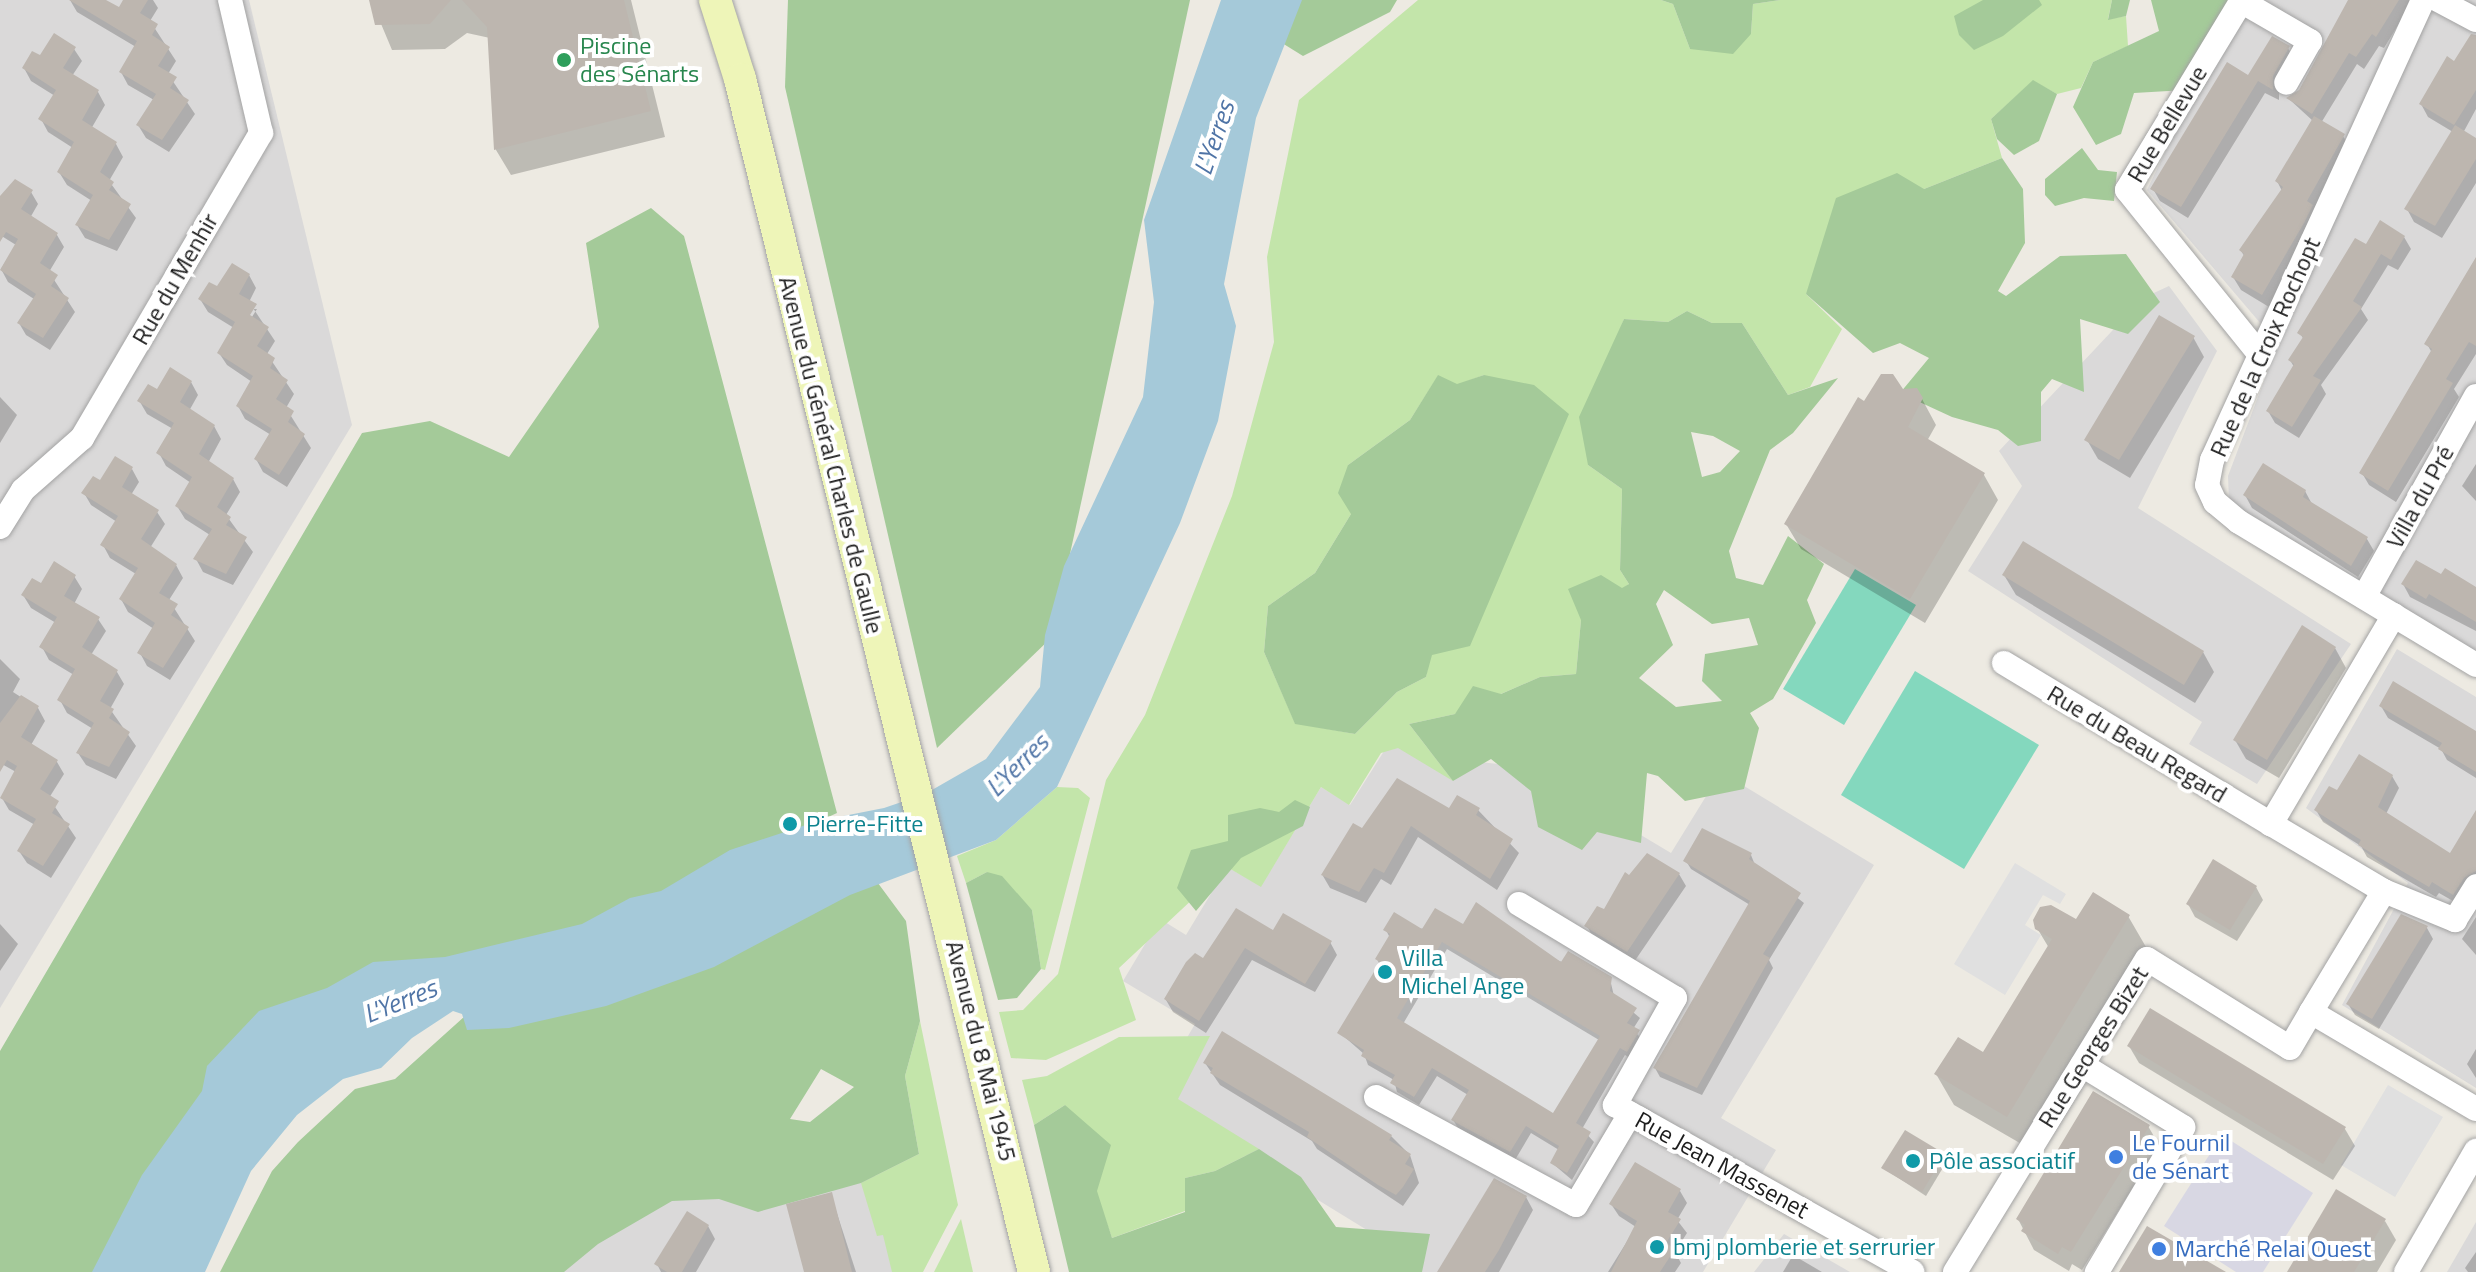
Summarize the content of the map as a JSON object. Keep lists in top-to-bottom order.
{
  "streets": {
    "main road": ["Avenue du Général Charles de Gaulle", "Avenue du 8 Mai 1945"],
    "street": [
      "Rue Bellevue",
      "Rue du Menhir",
      "Rue de la Croix Rochopt",
      "Villa du Pré",
      "Rue du Beau Regard",
      "Rue Georges Bizet",
      "Rue Jean Massenet"
    ]
  },
  "crossings": [
    ["Rue Bellevue", "Rue de la Croix Rochopt"],
    ["Rue de la Croix Rochopt", "Villa du Pré"],
    ["Avenue du Général Charles de Gaulle", "Avenue du 8 Mai 1945"]
  ],
  "water": ["L'Yerres"],
  "places": [
    "Piscine des Sénarts",
    "Pierre-Fitte",
    "Villa Michel Ange",
    "Le Fournil de Sénart",
    "Pôle associatif",
    "bmj plomberie et serrurier",
    "Marché Relai Ouest"
  ]
}
